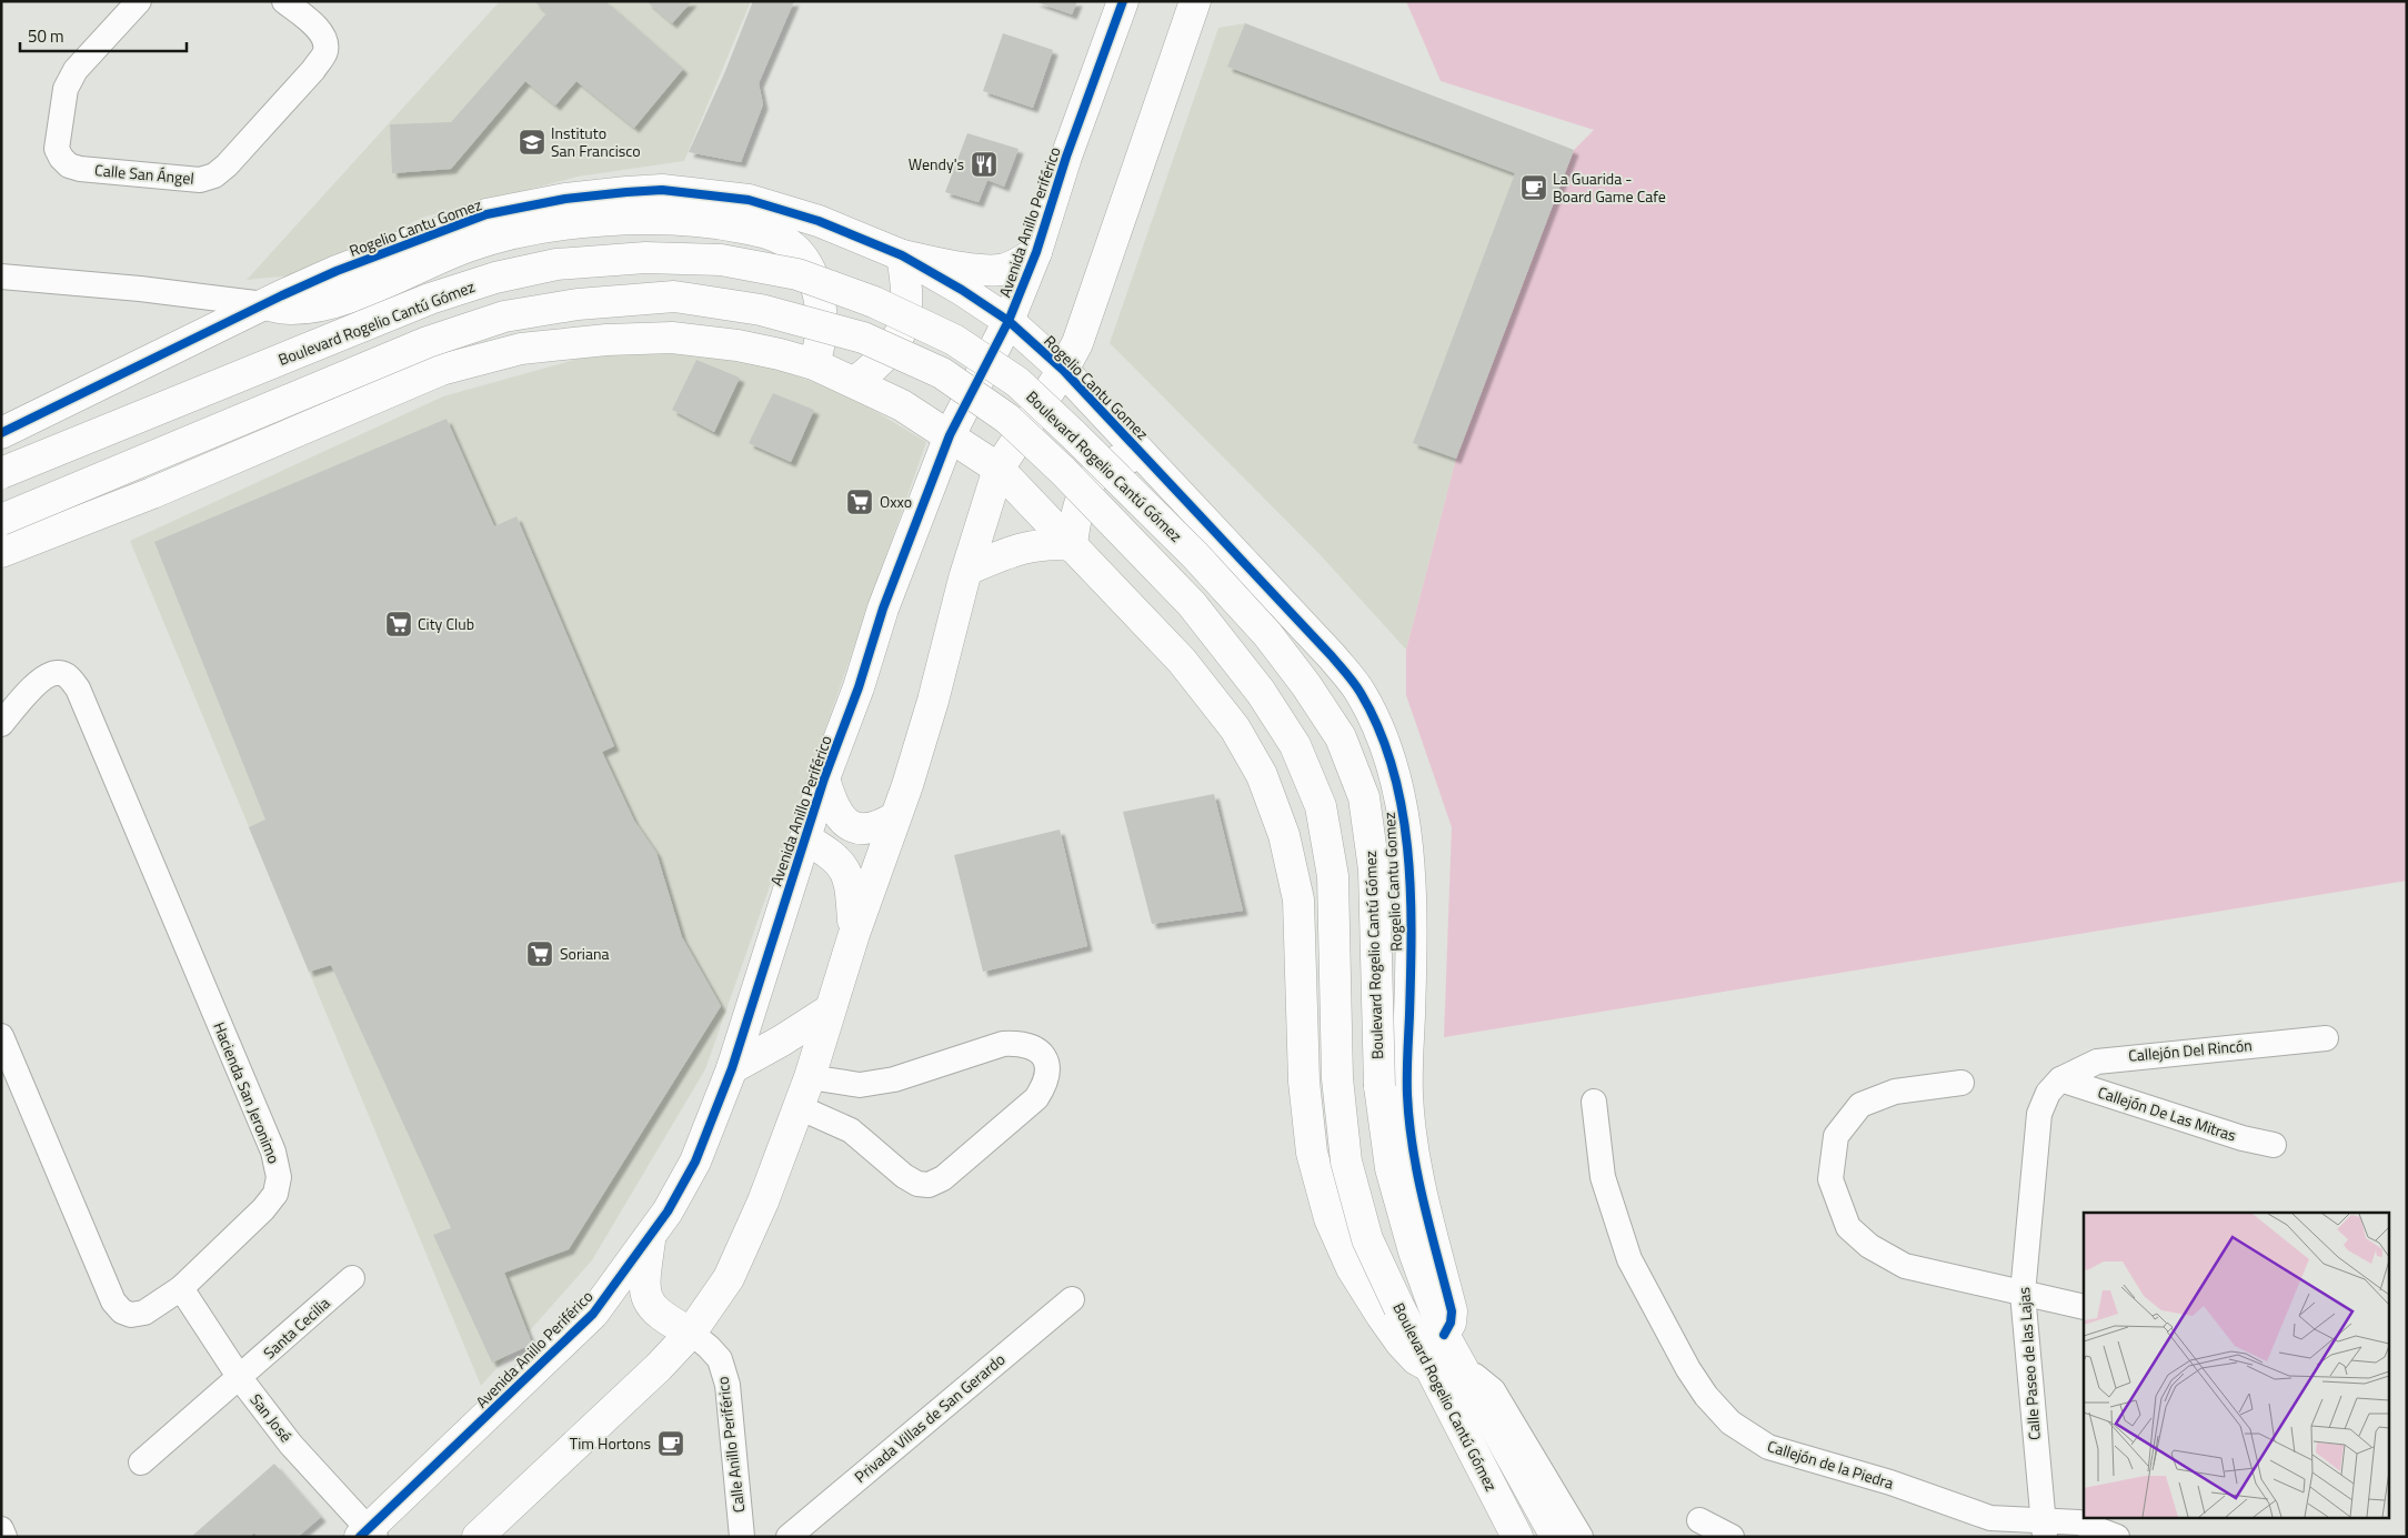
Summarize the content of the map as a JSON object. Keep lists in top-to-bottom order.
{
  "streets": {
    "street": [
      "Calle San Ángel",
      "Avenida Anillo Periférico",
      "Rogelio Cantu Gomez",
      "Boulevard Rogelio Cantú Gómez",
      "Callejón Del Rincón",
      "Hacienda San Jeronimo",
      "Callejón De Las Mitras",
      "Santa Cecilia",
      "Calle Paseo de las Lajas",
      "San José",
      "Privada Villas de San Gerardo",
      "Calle Anillo Periférico",
      "Callejón de la Piedra"
    ]
  },
  "crossings": [
    ["Avenida Anillo Periférico", "Rogelio Cantu Gomez"],
    ["Avenida Anillo Periférico", "San José"],
    ["Rogelio Cantu Gomez", "Boulevard Rogelio Cantú Gómez"],
    ["Callejón Del Rincón", "Callejón De Las Mitras"],
    ["Callejón Del Rincón", "Calle Paseo de las Lajas"],
    ["Hacienda San Jeronimo", "San José"],
    ["Callejón De Las Mitras", "Calle Paseo de las Lajas"],
    ["Santa Cecilia", "San José"],
    ["Calle Paseo de las Lajas", "Callejón de la Piedra"]
  ],
  "places": {
    "school or university": ["Instituto San Francisco"],
    "restaurant": ["Wendy's"],
    "cafe": ["La Guarida - Board Game Cafe", "Tim Hortons"],
    "supermarket": ["Oxxo", "City Club", "Soriana"]
  },
  "scale_bar": "50 m"
}
